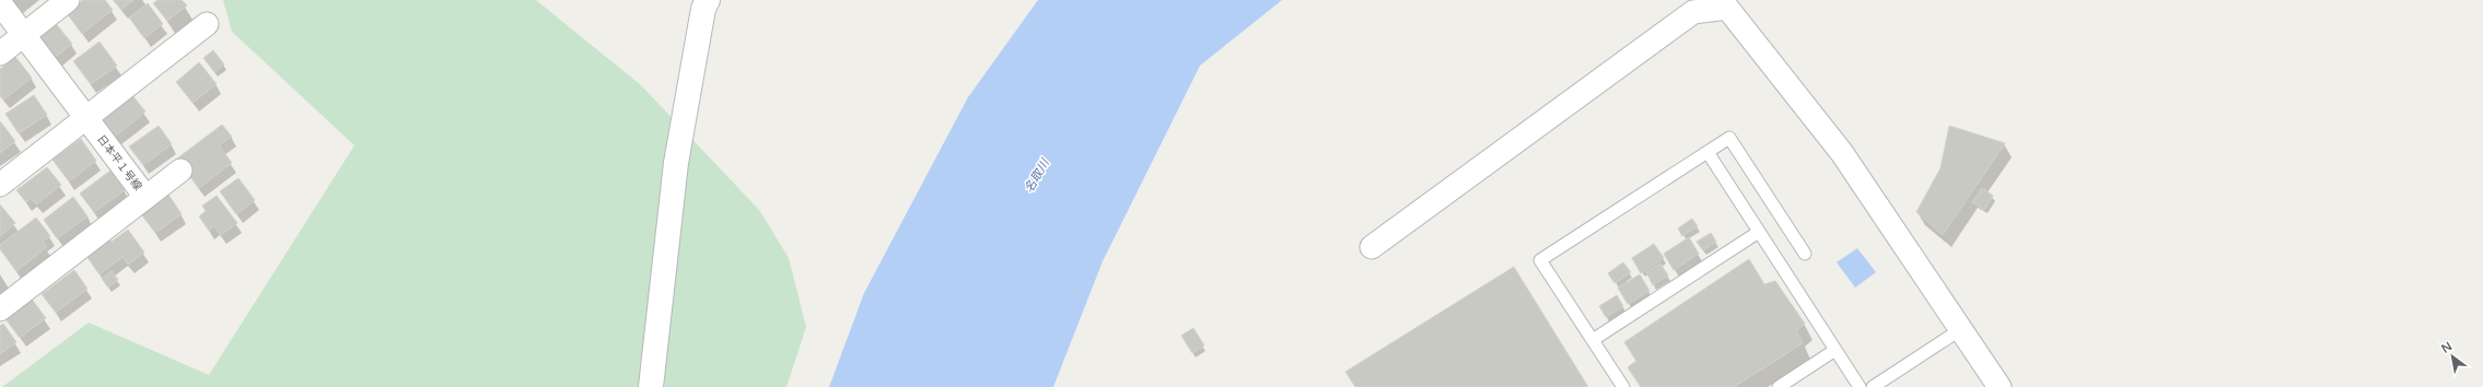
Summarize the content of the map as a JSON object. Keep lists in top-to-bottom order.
{
  "streets": {
    "street": ["日本平１号線"]
  },
  "water": ["名取川"],
  "north": "top left"
}
